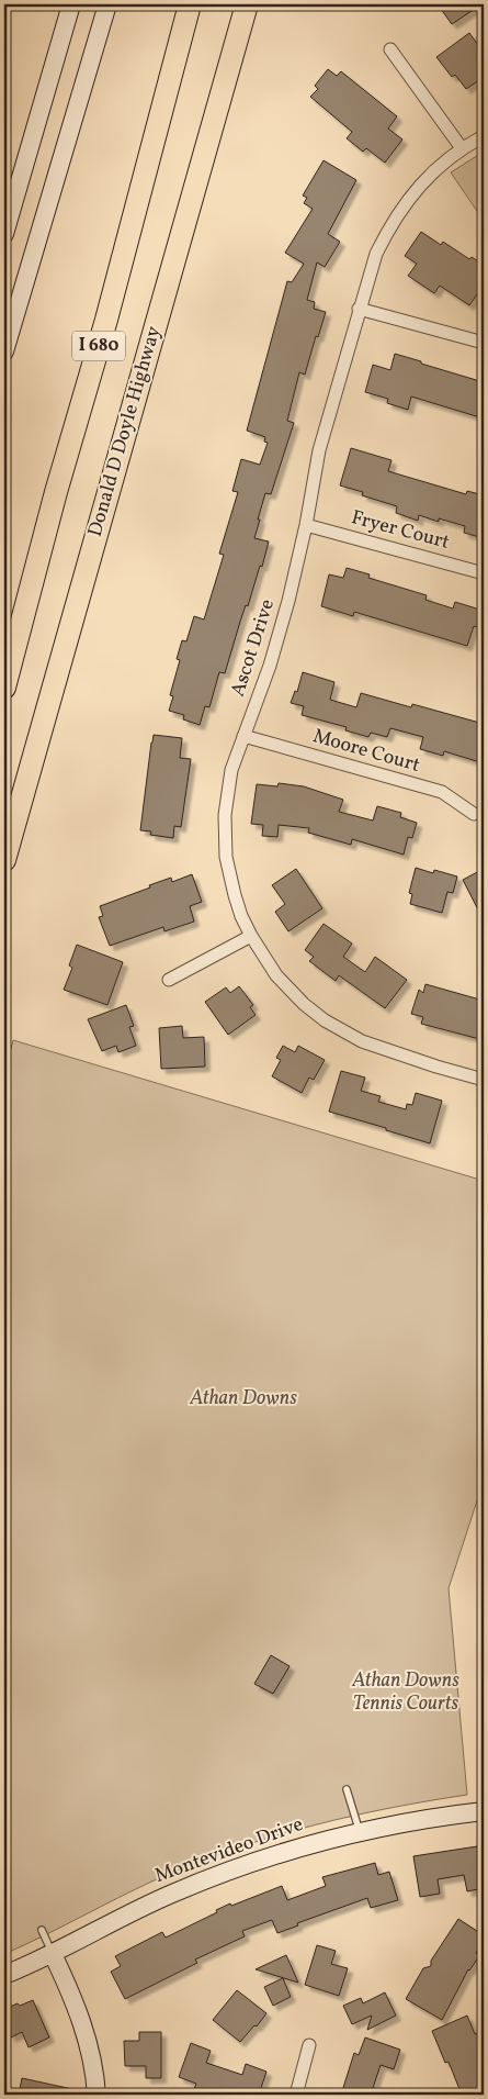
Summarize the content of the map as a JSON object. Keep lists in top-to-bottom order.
{
  "streets": {
    "highway": ["I 680", "Donald D Doyle Highway"],
    "street": [
      "Fryer Court",
      "Ascot Drive",
      "Moore Court",
      "Montevideo Drive"
    ]
  },
  "crossings": [
    ["Fryer Court", "Ascot Drive"],
    ["Ascot Drive", "Moore Court"]
  ],
  "parks": ["Athan Downs", "Athan Downs Tennis Courts"]
}
